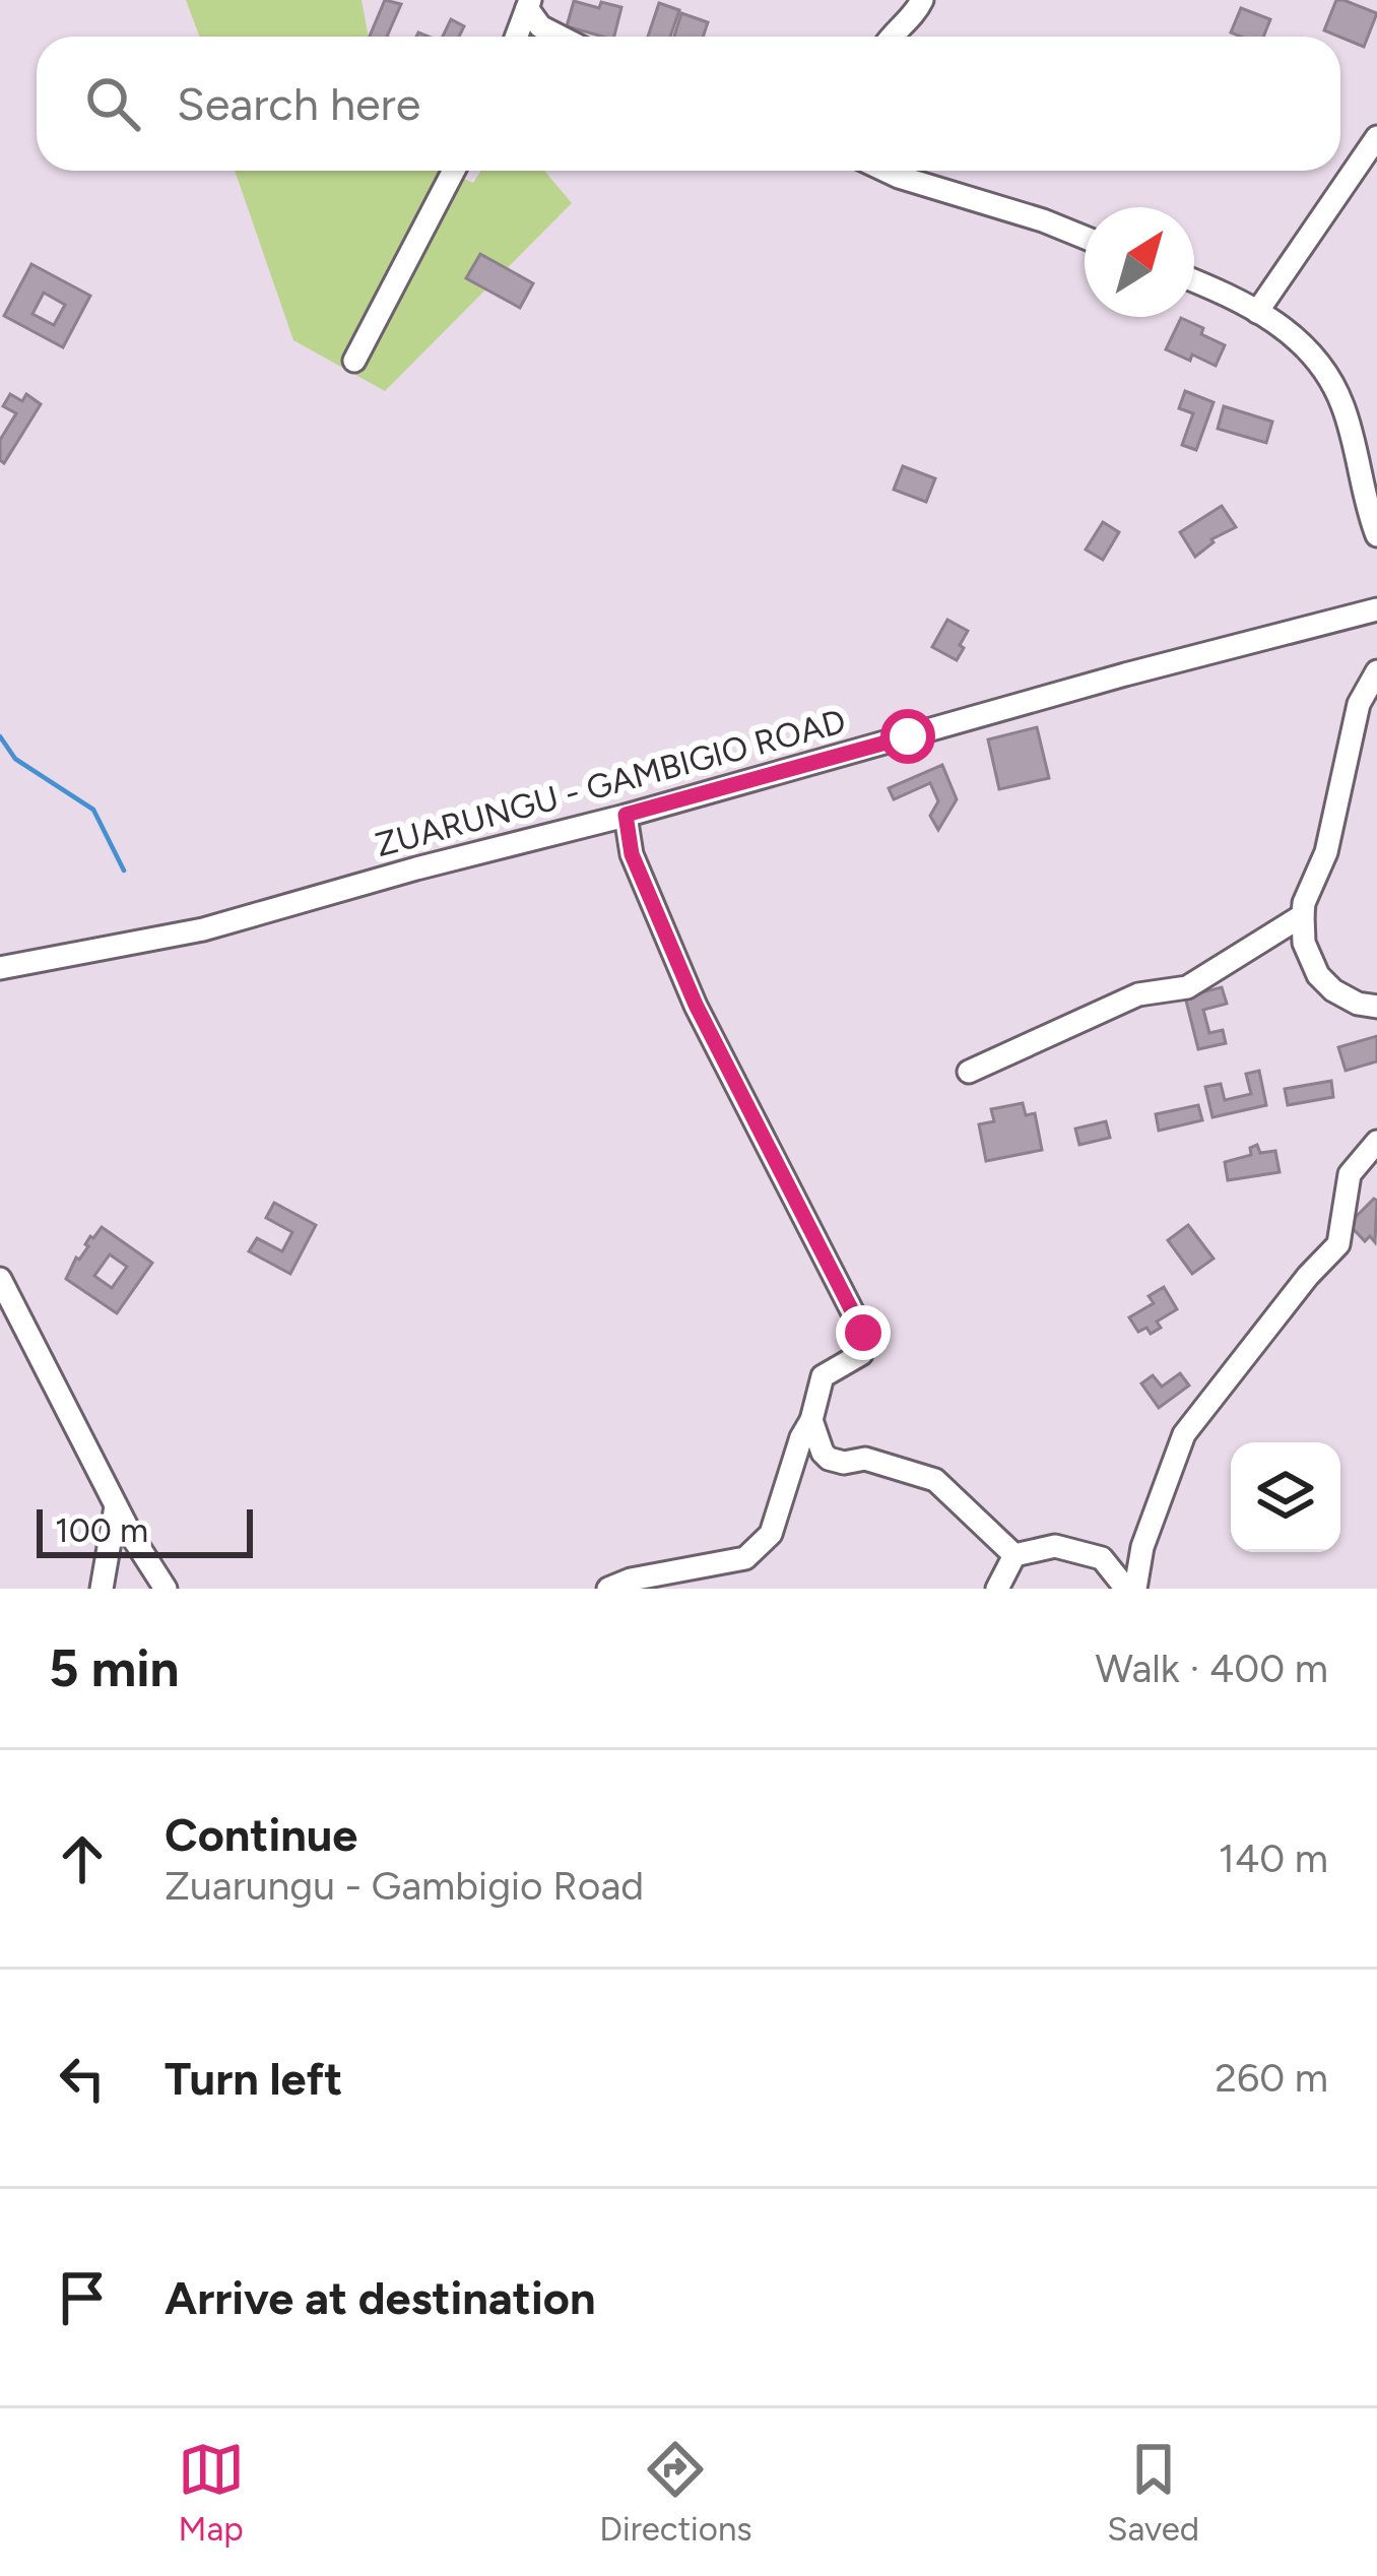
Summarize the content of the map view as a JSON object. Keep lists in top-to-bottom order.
{
  "streets": {
    "street": ["ZUARUNGU - GAMBIGIO ROAD"]
  },
  "scale_bar": "100 m",
  "north": "top right",
  "page": {
    "search": "Search here",
    "scale": "100 m",
    "heading": ["5 min", "Walk · 400 m"],
    "list": [
      ["Continue", "Zuarungu - Gambigio Road", "140 m"],
      ["Turn left", "260 m"],
      "Arrive at destination"
    ],
    "nav": ["Map", "Directions", "Saved"]
  }
}
